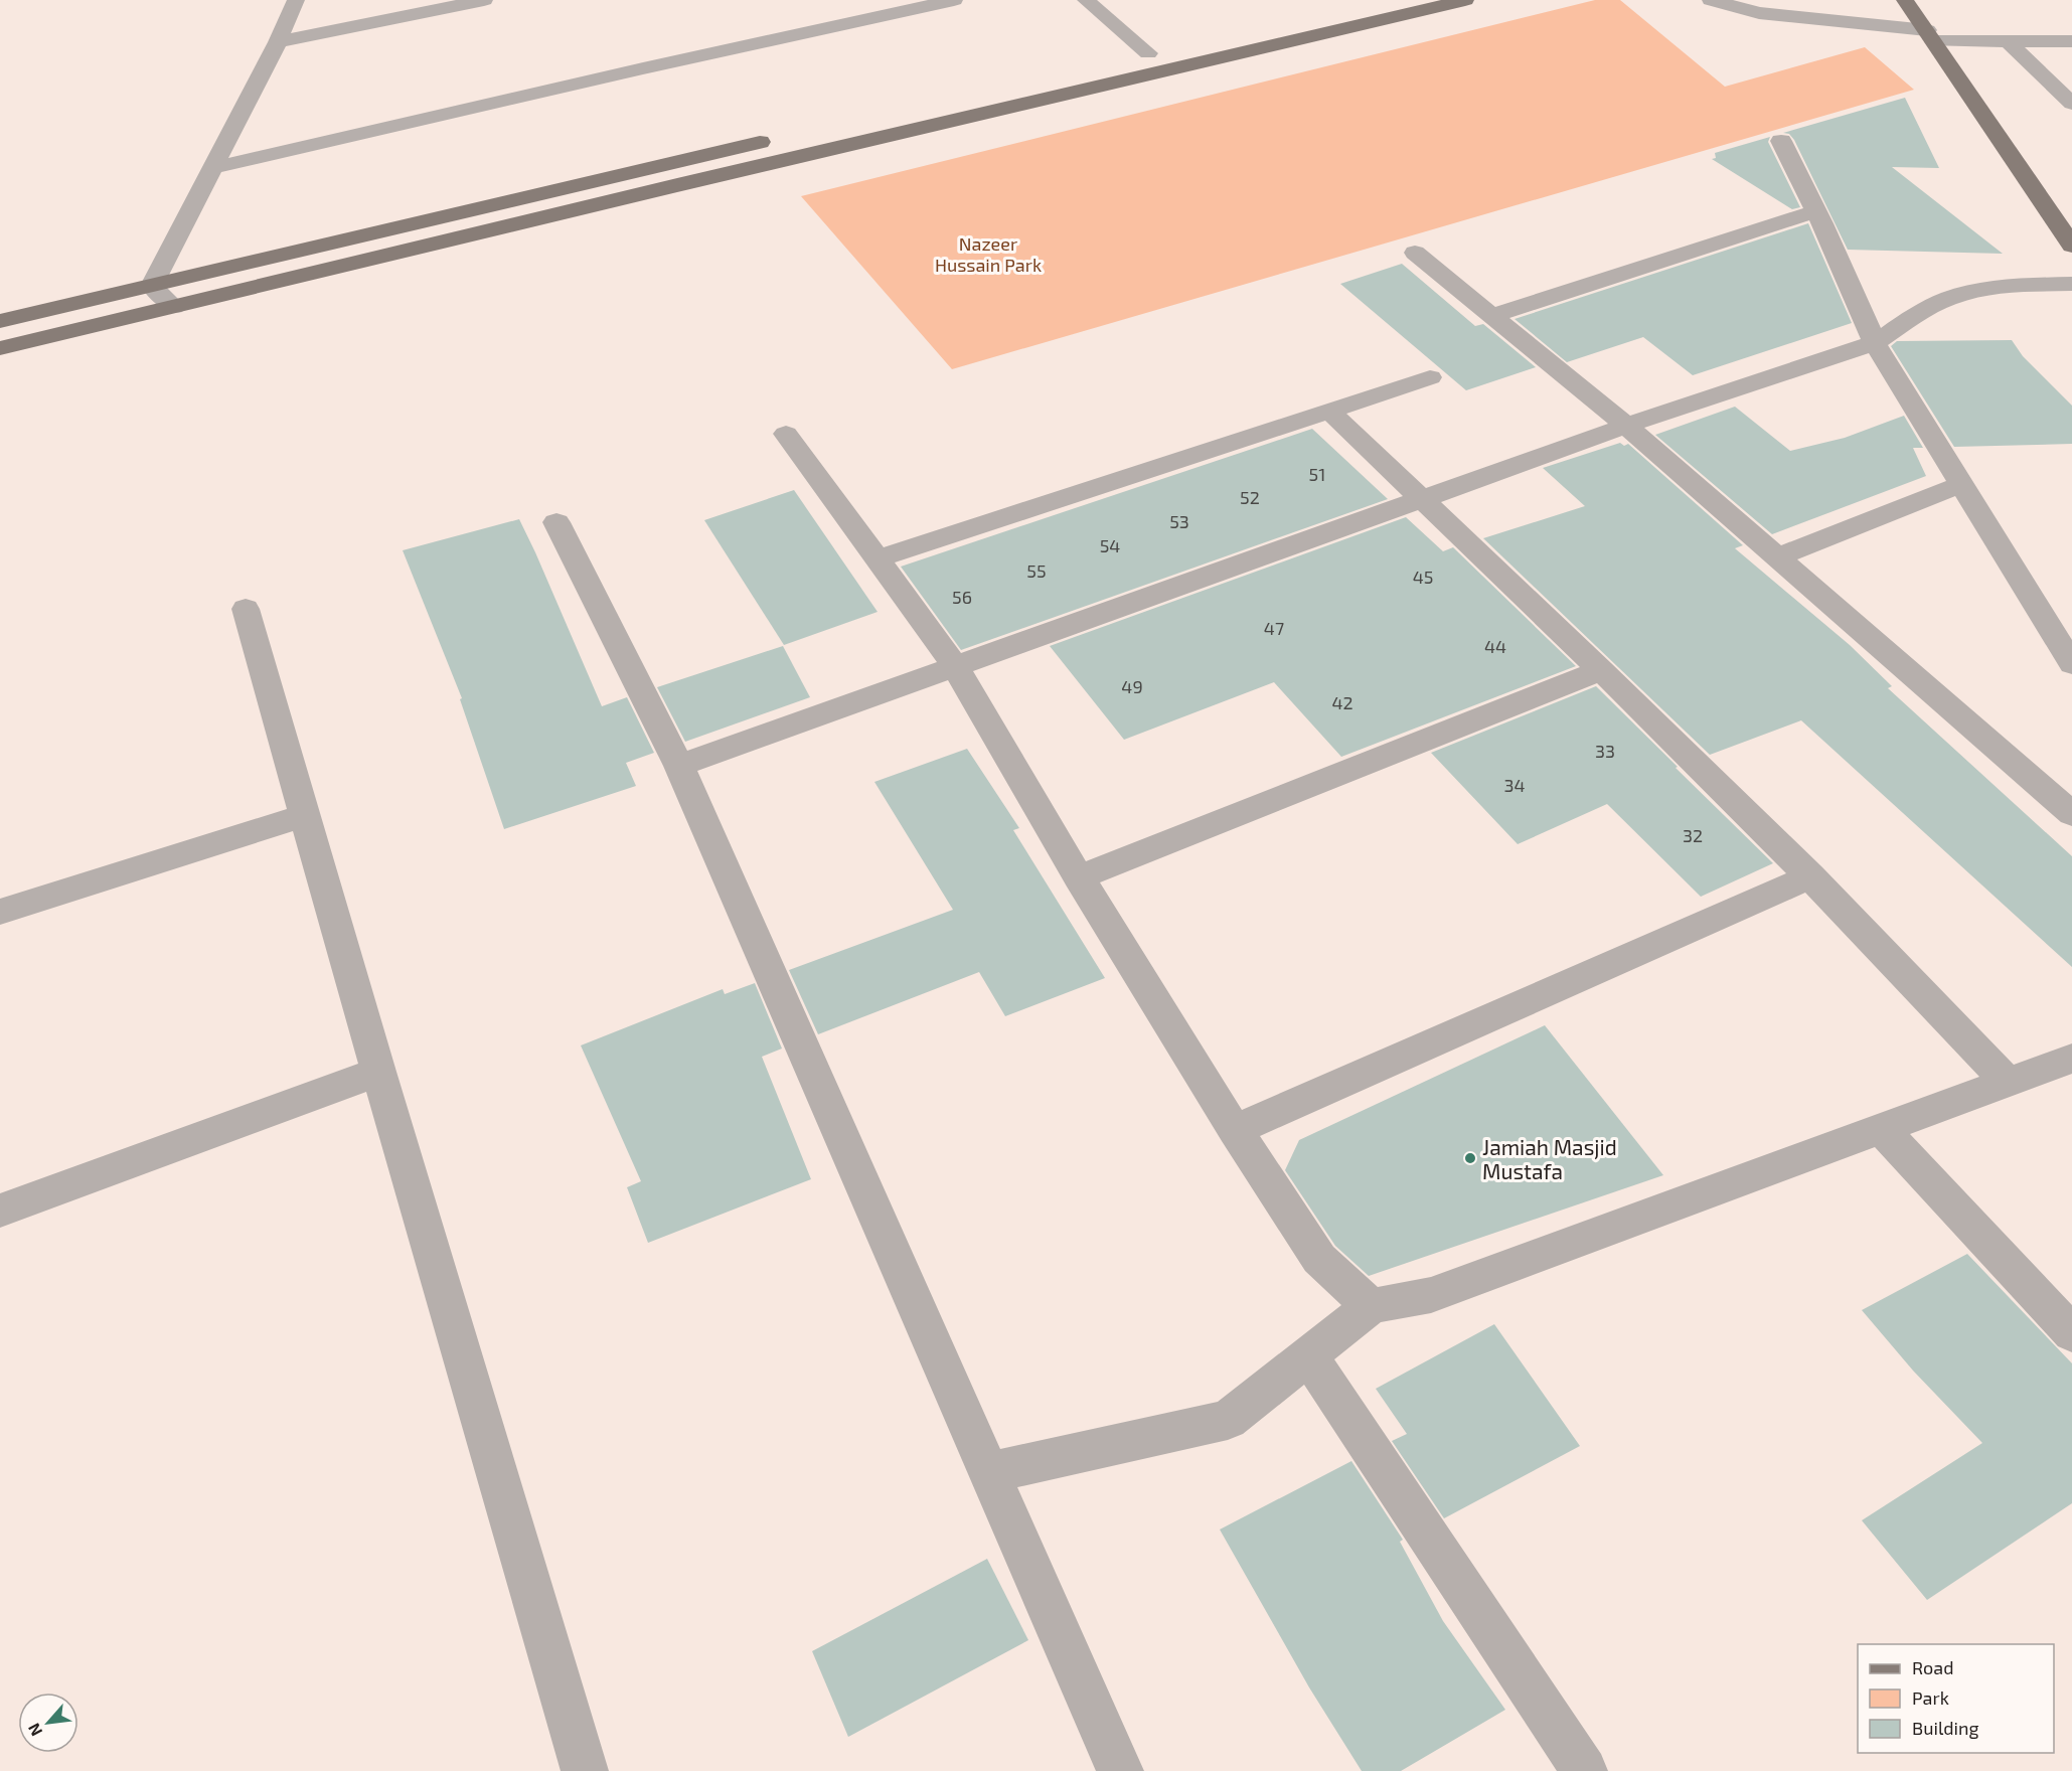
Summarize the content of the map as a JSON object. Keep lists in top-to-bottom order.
{
  "parks": ["Nazeer Hussain Park"],
  "places": ["Jamiah Masjid Mustafa"],
  "house_numbers": [
    "51",
    "52",
    "53",
    "54",
    "55",
    "45",
    "56",
    "47",
    "44",
    "49",
    "42",
    "33",
    "34",
    "32"
  ],
  "legend": ["Road", "Park", "Building"],
  "north": "bottom left"
}
